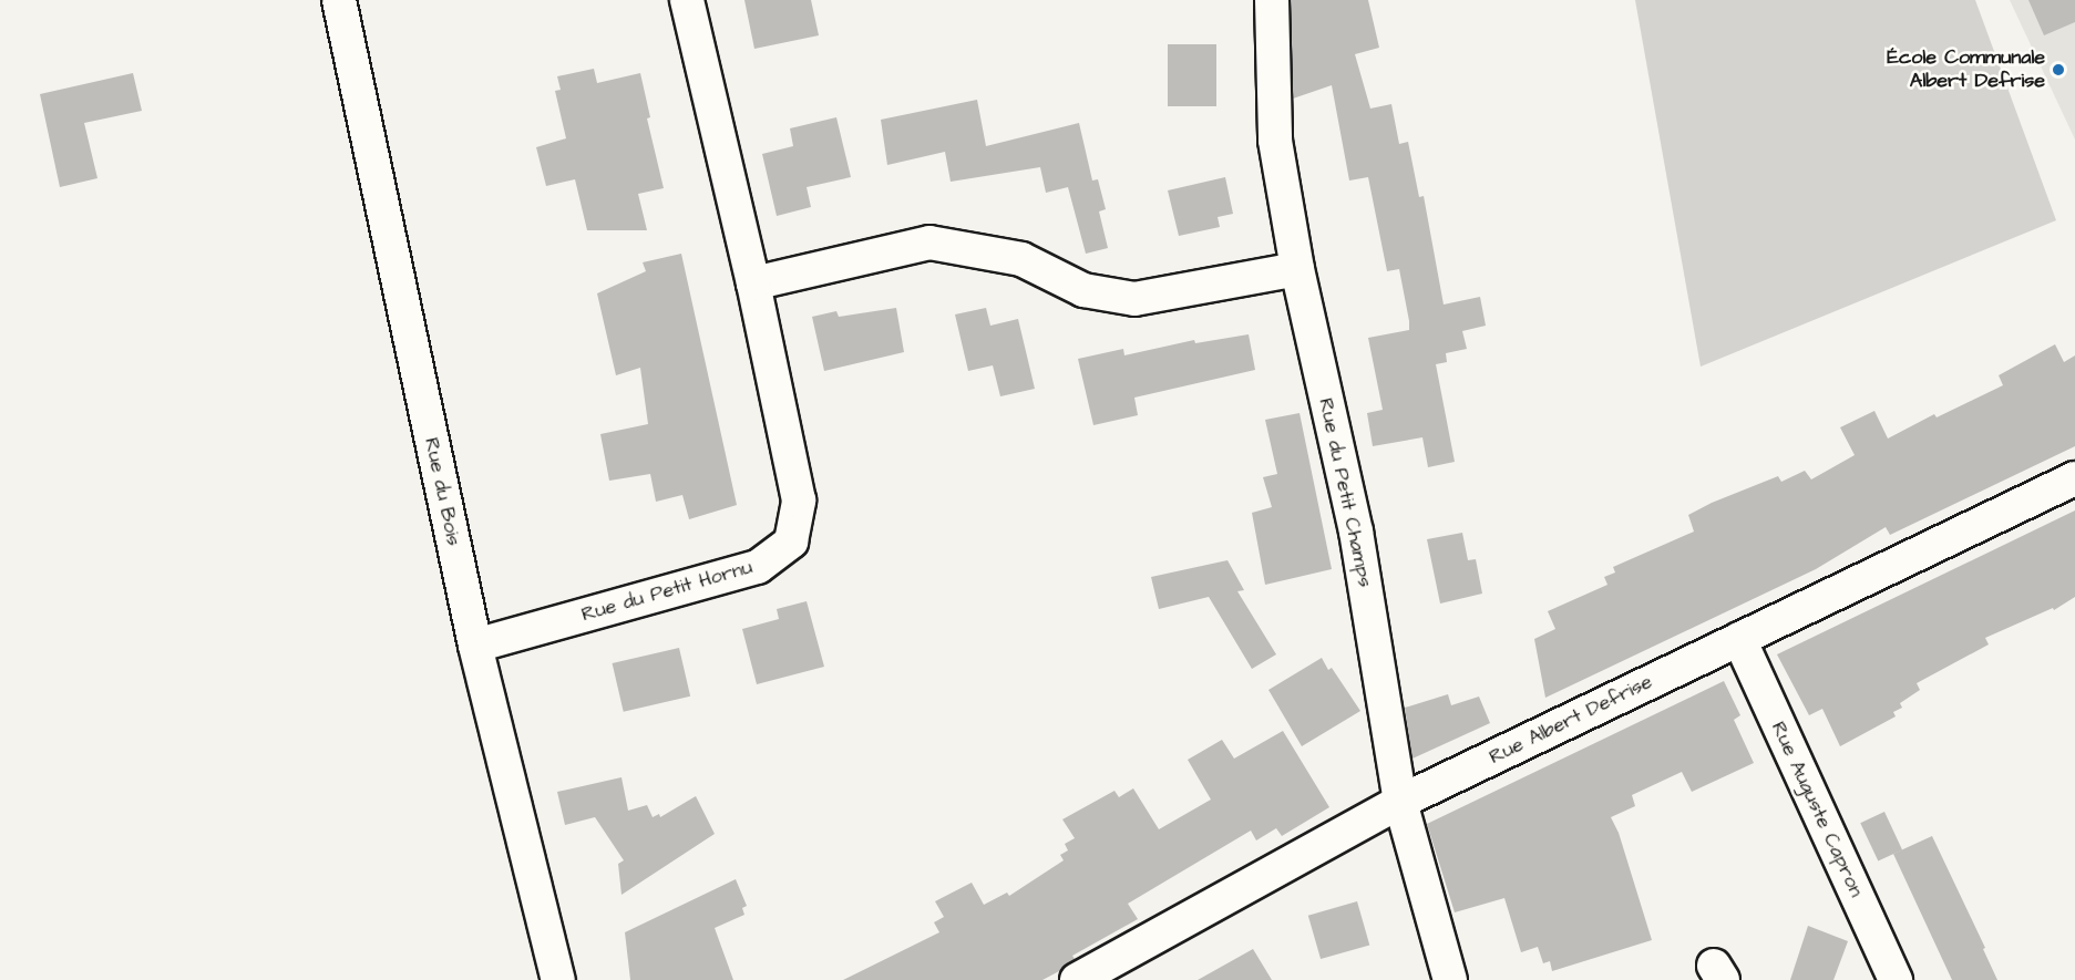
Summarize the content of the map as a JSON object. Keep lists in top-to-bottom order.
{
  "streets": {
    "street": [
      "Rue du Bois",
      "Rue du Petit Champs",
      "Rue du Petit Hornu",
      "Rue Albert Defrise",
      "Rue Auguste Capron"
    ]
  },
  "crossings": [
    ["Rue du Bois", "Rue du Petit Hornu"],
    ["Rue du Petit Champs", "Rue Albert Defrise"],
    ["Rue Albert Defrise", "Rue Auguste Capron"]
  ],
  "places": ["École Communale Albert Defrise"]
}
